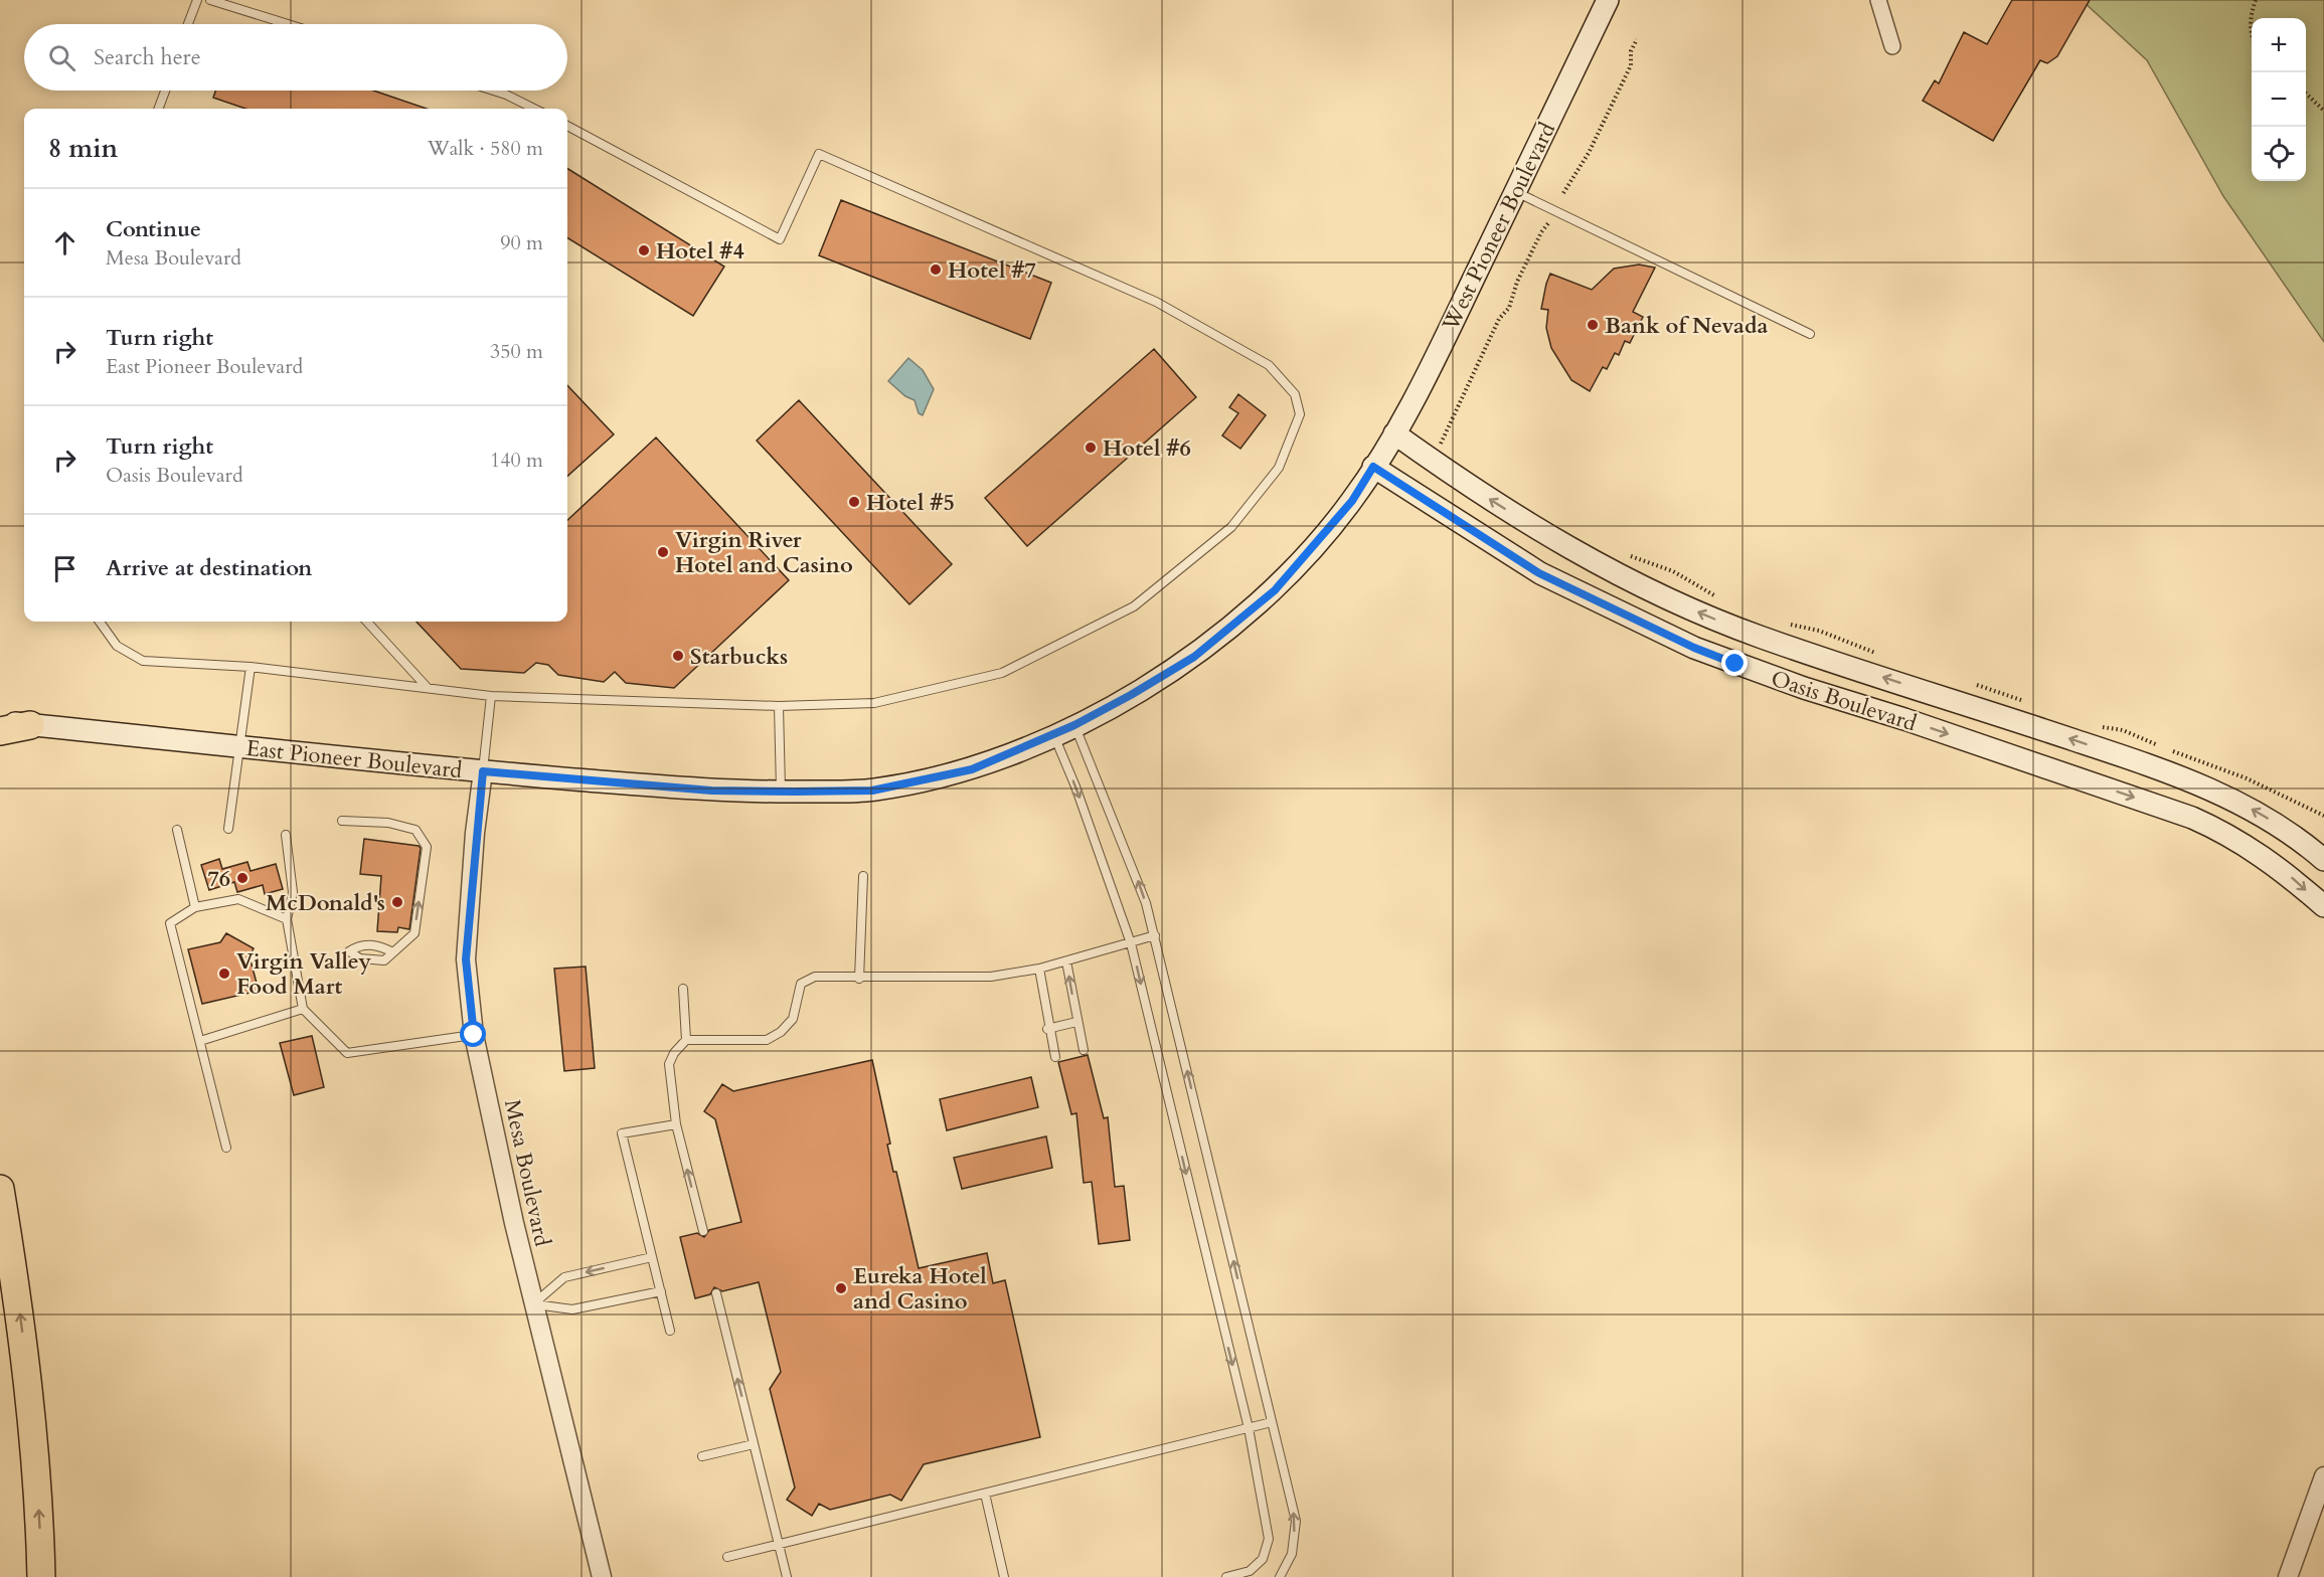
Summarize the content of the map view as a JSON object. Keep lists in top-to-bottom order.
{
  "streets": {
    "main road": ["West Pioneer Boulevard", "Oasis Boulevard", "East Pioneer Boulevard"],
    "street": ["Mesa Boulevard"]
  },
  "crossings": [
    ["West Pioneer Boulevard", "Oasis Boulevard"],
    ["West Pioneer Boulevard", "East Pioneer Boulevard"],
    ["Oasis Boulevard", "East Pioneer Boulevard"],
    ["East Pioneer Boulevard", "Mesa Boulevard"]
  ],
  "places": [
    "Hotel #4",
    "Hotel #7",
    "Bank of Nevada",
    "Hotel #6",
    "Hotel #5",
    "Virgin River Hotel and Casino",
    "Starbucks",
    "76",
    "McDonald's",
    "Virgin Valley Food Mart",
    "Eureka Hotel and Casino"
  ],
  "page": {
    "map_buttons": ["+", "−"],
    "search": "Search here",
    "heading": ["8 min", "Walk · 580 m"],
    "list": [
      ["Continue", "Mesa Boulevard", "90 m"],
      ["Turn right", "East Pioneer Boulevard", "350 m"],
      ["Turn right", "Oasis Boulevard", "140 m"],
      "Arrive at destination"
    ]
  }
}
